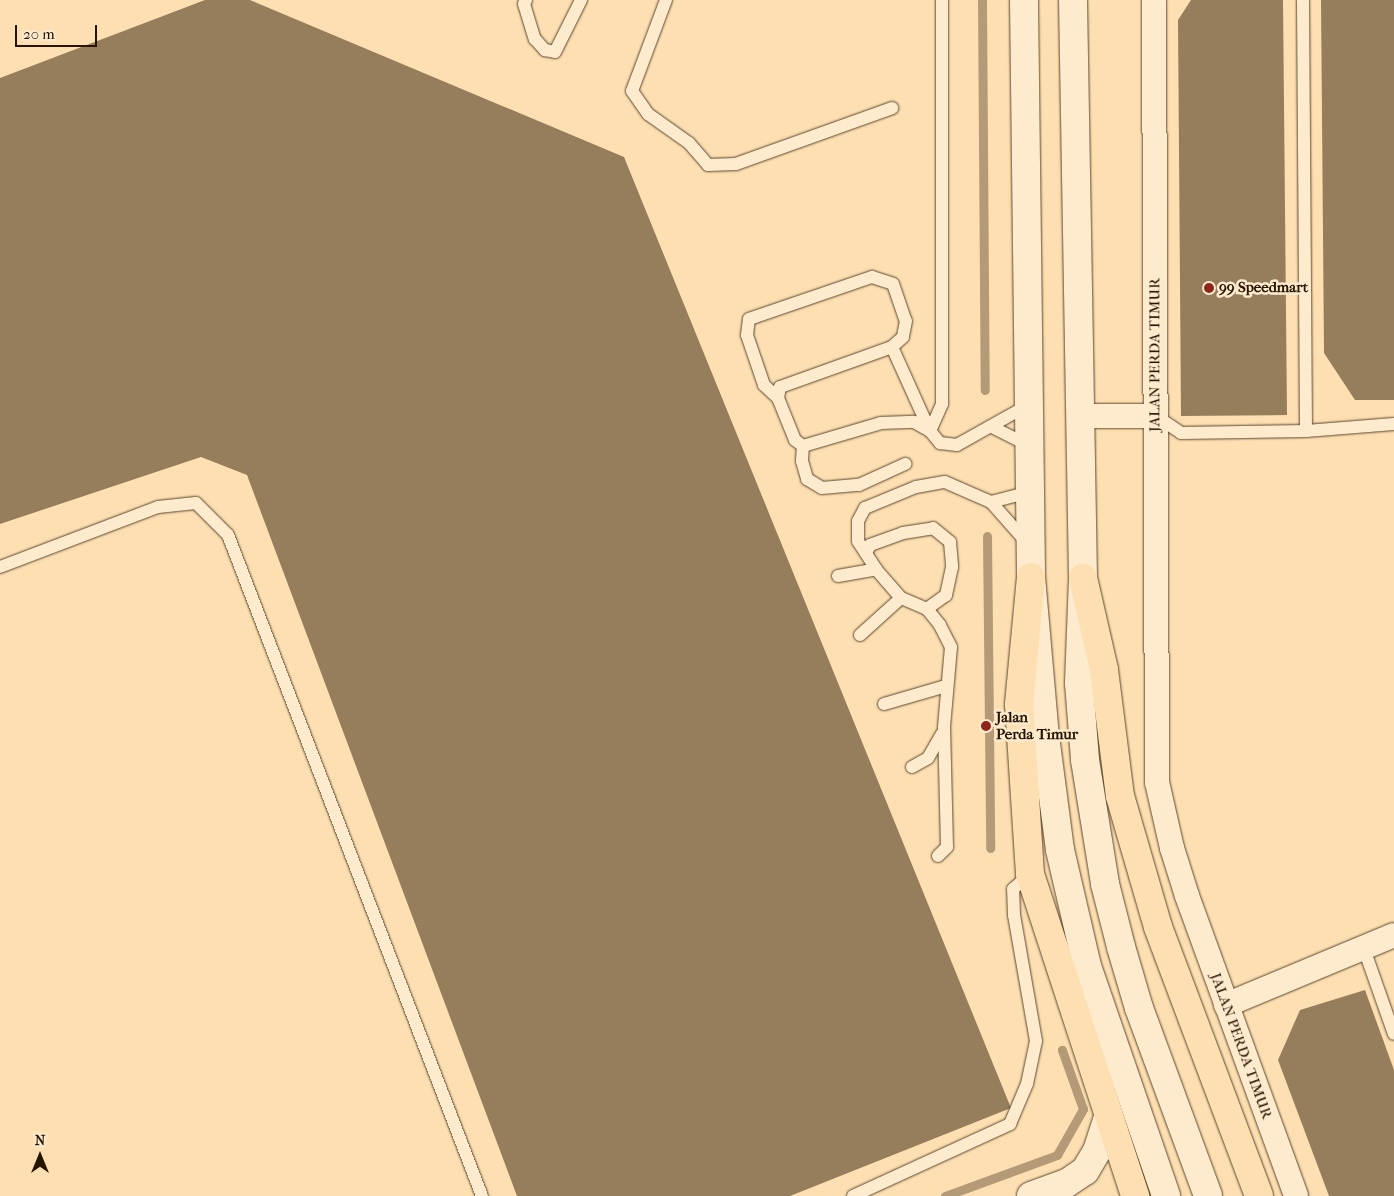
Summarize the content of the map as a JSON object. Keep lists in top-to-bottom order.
{
  "streets": {
    "street": ["JALAN PERDA TIMUR"]
  },
  "places": ["99 Speedmart", "Jalan Perda Timur"],
  "scale_bar": "20 m",
  "north": "top"
}
